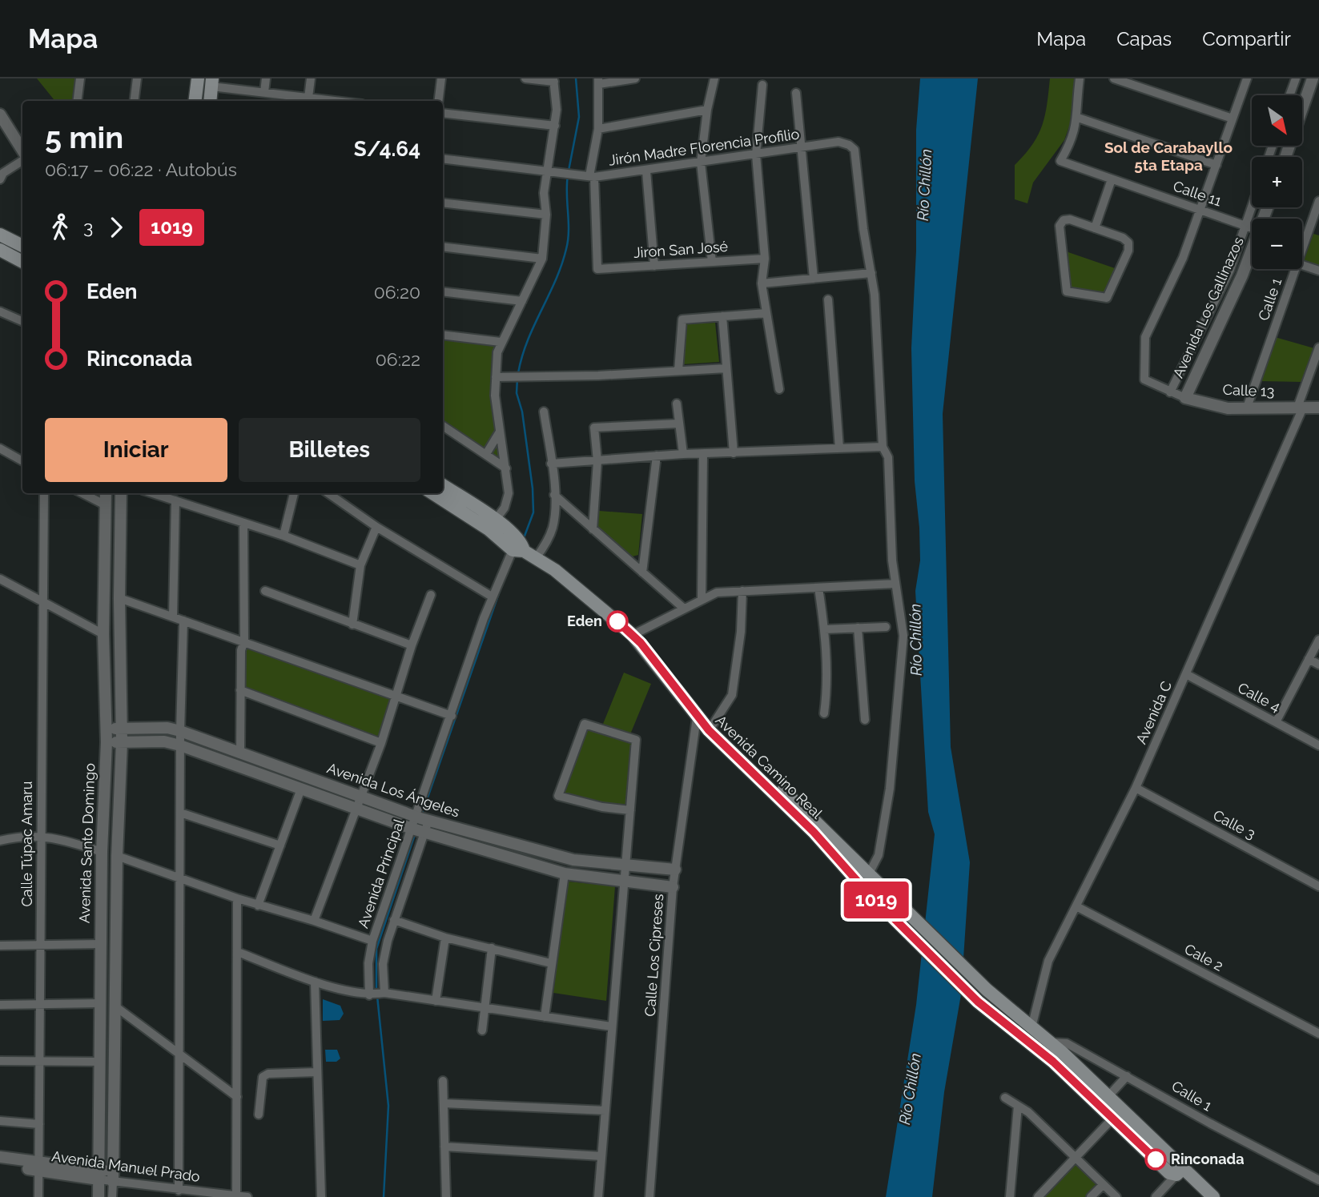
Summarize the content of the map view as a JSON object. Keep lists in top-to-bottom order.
{
  "streets": {
    "main road": ["Avenida Camino Real"],
    "street": [
      "Jirón Madre Florencia Profilio",
      "Calle 11",
      "Jiron San José",
      "Calle 1",
      "Avenida Los Gallinazos",
      "Calle 13",
      "Calle 4",
      "Avenida C",
      "Avenida Los Ángeles",
      "Calle 3",
      "Avenida Santo Domingo",
      "Calle Túpac Amaru",
      "Avenida Principal",
      "Calle Los Cipreses",
      "Cale 2",
      "Avenida Manuel Prado"
    ]
  },
  "crossings": [
    ["Jirón Madre Florencia Profilio", "Jiron San José"],
    ["Calle 11", "Calle 13"],
    ["Calle 1", "Calle 13"],
    ["Calle 1", "Avenida Camino Real"],
    ["Avenida Los Gallinazos", "Calle 13"],
    ["Calle 13", "Avenida C"],
    ["Calle 4", "Avenida C"],
    ["Avenida C", "Avenida Camino Real"],
    ["Avenida C", "Calle 3"],
    ["Avenida C", "Cale 2"],
    ["Avenida Camino Real", "Avenida Principal"],
    ["Avenida Camino Real", "Calle Los Cipreses"],
    ["Avenida Los Ángeles", "Avenida Santo Domingo"],
    ["Avenida Los Ángeles", "Avenida Principal"],
    ["Avenida Los Ángeles", "Calle Los Cipreses"],
    ["Avenida Santo Domingo", "Avenida Manuel Prado"],
    ["Calle Túpac Amaru", "Avenida Manuel Prado"]
  ],
  "districts": ["Sol de Carabayllo 5ta Etapa"],
  "water": ["Río Chillón"],
  "places": ["Eden", "Rinconada"],
  "lines": ["bus line 1019"],
  "north": "bottom right",
  "page": {
    "header": "Mapa",
    "nav": ["Mapa", "Capas", "Compartir"],
    "on_map": "1019",
    "map_buttons": ["+", "−"],
    "heading": ["5 min", "06:17 – 06:22 · Autobús", "S/4.64"],
    "legs": ["3", "1019"],
    "list": [
      {
        "name": "Eden",
        "value": "06:20"
      },
      {
        "name": "Rinconada",
        "value": "06:22"
      }
    ],
    "buttons": ["Iniciar", "Billetes"]
  }
}
